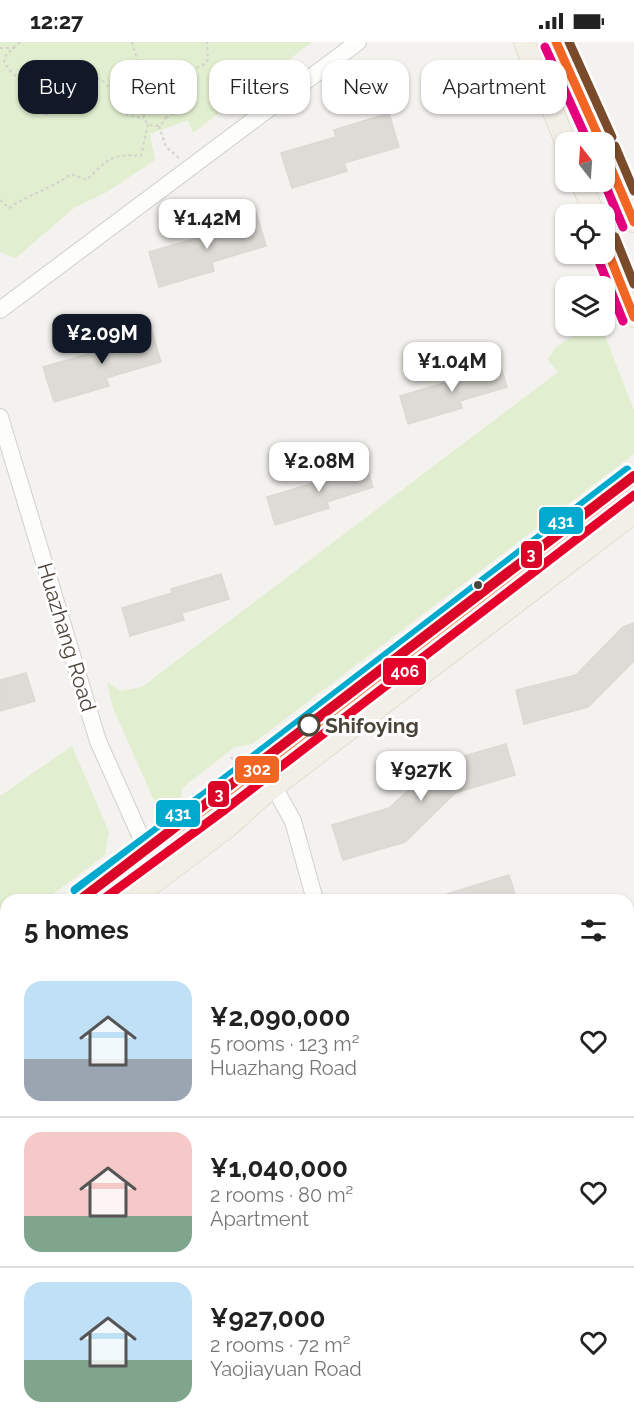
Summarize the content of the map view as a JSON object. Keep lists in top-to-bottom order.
{
  "streets": {
    "street": ["Huazhang Road"]
  },
  "places": ["Shifoying"],
  "lines": [
    "transit line 302",
    "transit line 431",
    "transit line 3",
    "transit line 406"
  ],
  "north": "top",
  "page": {
    "status": "12:27",
    "chip": [
      "Buy",
      "Rent",
      "Filters",
      "New",
      "Apartment"
    ],
    "price": [
      "¥1.42M",
      "¥2.09M",
      "¥1.04M",
      "¥2.08M",
      "¥927K"
    ],
    "heading": "5 homes",
    "list": [
      {
        "name": "¥2,090,000",
        "note": "5 rooms · 123 m² · Huazhang Road"
      },
      {
        "name": "¥1,040,000",
        "note": "2 rooms · 80 m² · Apartment"
      },
      {
        "name": "¥927,000",
        "note": "2 rooms · 72 m² · Yaojiayuan Road"
      }
    ]
  }
}
